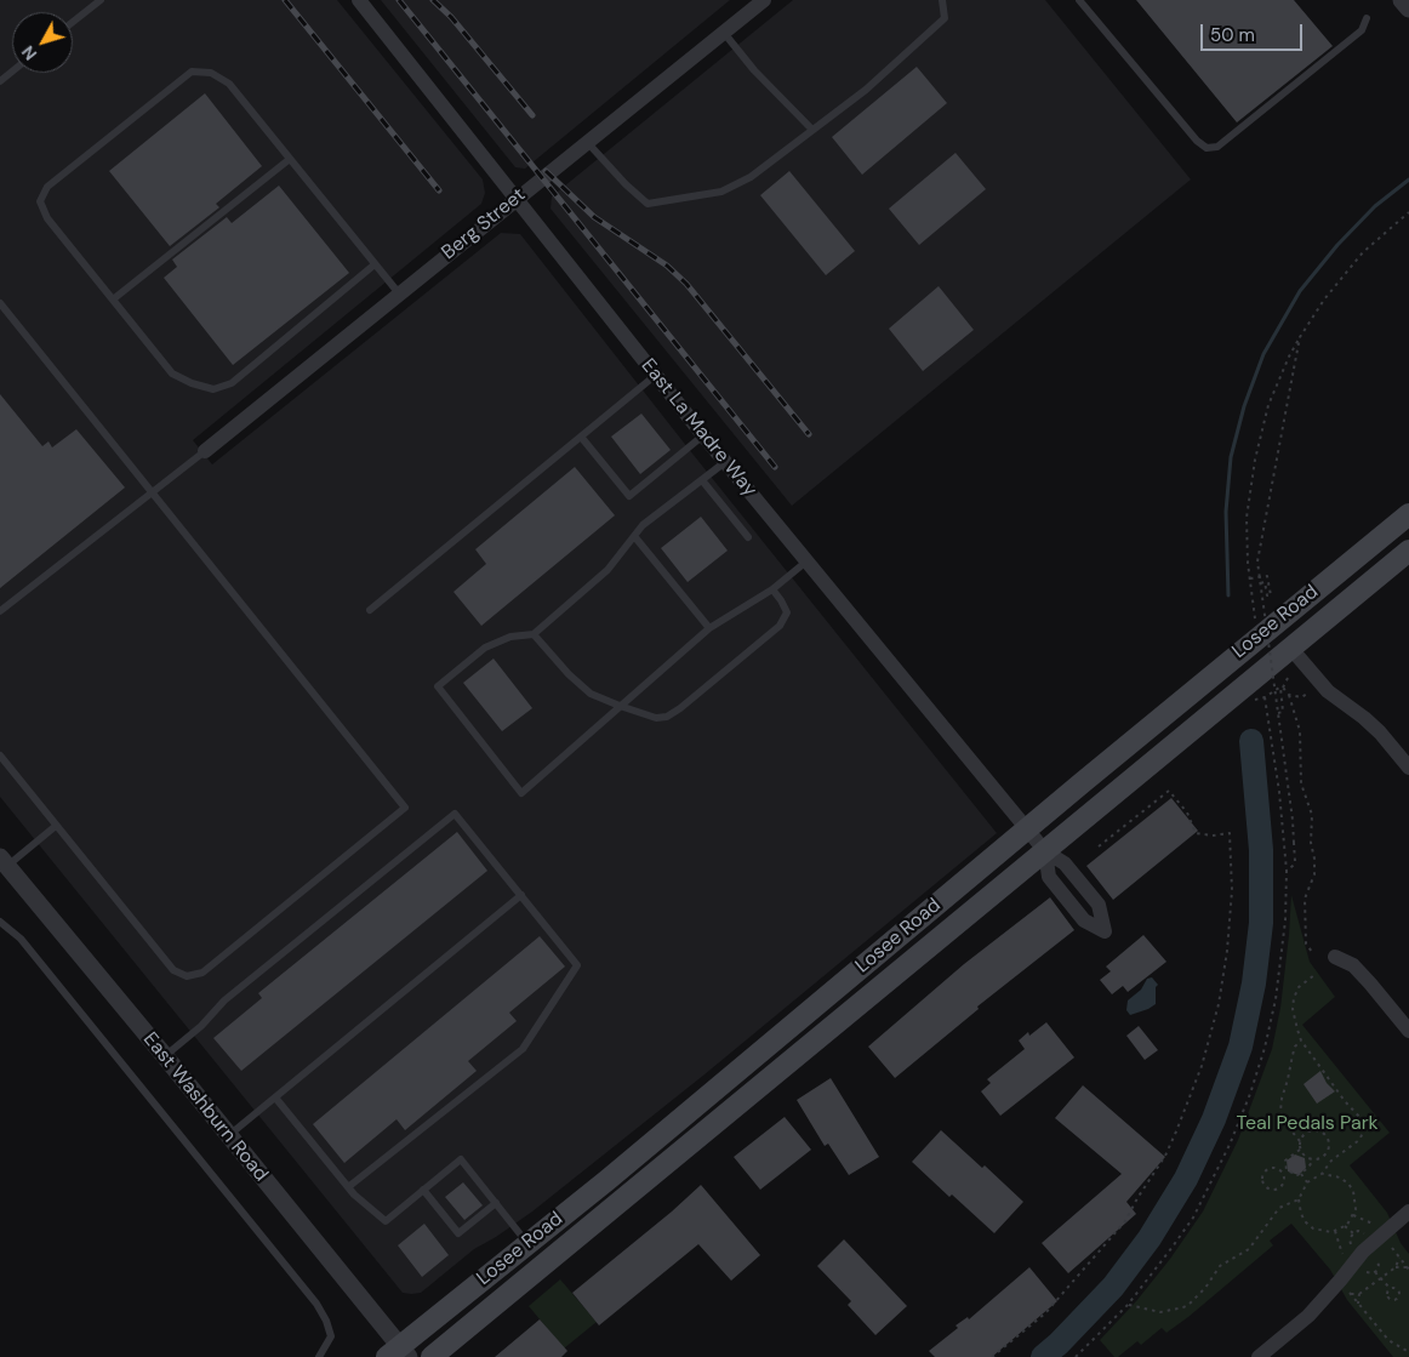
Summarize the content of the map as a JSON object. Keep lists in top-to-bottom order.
{
  "streets": {
    "main road": ["Losee Road"],
    "street": ["Berg Street", "East La Madre Way", "East Washburn Road"]
  },
  "crossings": [
    ["Berg Street", "East La Madre Way"],
    ["East La Madre Way", "Losee Road"],
    ["Losee Road", "East Washburn Road"]
  ],
  "parks": ["Teal Pedals Park"],
  "scale_bar": "50 m",
  "north": "bottom left"
}
